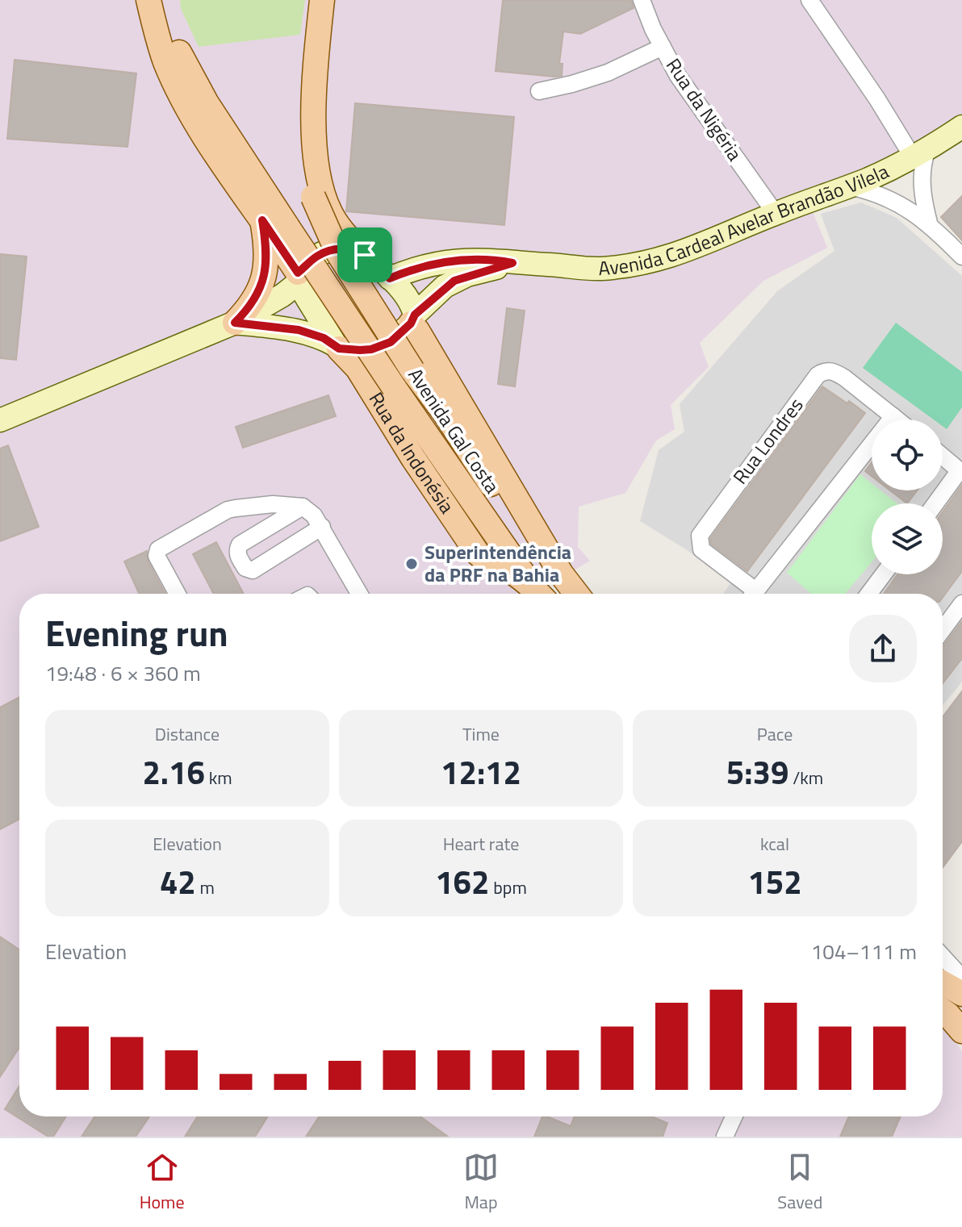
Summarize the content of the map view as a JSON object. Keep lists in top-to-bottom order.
{
  "streets": {
    "main road": ["Avenida Cardeal Avelar Brandão Vilela", "Avenida Gal Costa", "Rua da Indonésia"],
    "street": ["Rua da Nigéria", "Rua Londres"]
  },
  "crossings": [
    ["Rua da Nigéria", "Avenida Cardeal Avelar Brandão Vilela"],
    ["Avenida Cardeal Avelar Brandão Vilela", "Avenida Gal Costa"],
    ["Avenida Cardeal Avelar Brandão Vilela", "Rua da Indonésia"],
    ["Avenida Gal Costa", "Rua da Indonésia"]
  ],
  "places": ["Superintendência da PRF na Bahia"],
  "page": {
    "heading": ["Evening run", "19:48 · 6 × 360 m"],
    "stats": [
      ["Distance", "2.16 km"],
      ["Time", "12:12"],
      ["Pace", "5:39 /km"],
      ["Elevation", "42 m"],
      ["Heart rate", "162 bpm"],
      ["kcal", "152"]
    ],
    "chart": ["Elevation", "104–111 m"],
    "tabs": ["Home", "Map", "Saved"]
  }
}
